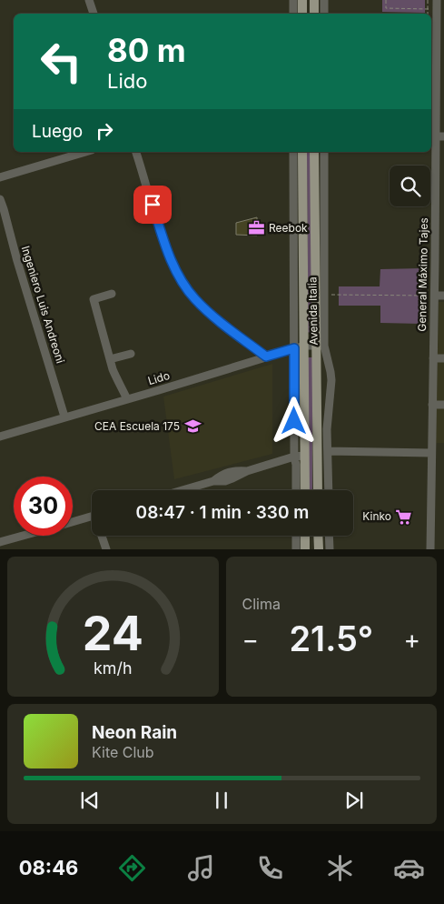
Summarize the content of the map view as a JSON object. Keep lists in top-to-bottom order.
{
  "streets": {
    "main road": ["Avenida Italia"],
    "street": ["General Máximo Tajes", "Ingeniero Luis Andreoni", "Lido"]
  },
  "crossings": [
    ["Ingeniero Luis Andreoni", "Lido"],
    ["Avenida Italia", "Lido"]
  ],
  "places": {
    "office": ["Reebok"],
    "school or university": ["CEA Escuela 175"],
    "supermarket": ["Kinko"]
  },
  "page": {
    "turn": ["80 m", "Lido"],
    "then": "Luego",
    "limit": "30",
    "trip": "08:47 · 1 min · 330 m",
    "tile": "Clima",
    "heat": ["−", "21.5°", "+"],
    "song": ["Neon Rain", "Kite Club"],
    "tabs": "08:46",
    "gauge": ["24", "km/h"]
  }
}
